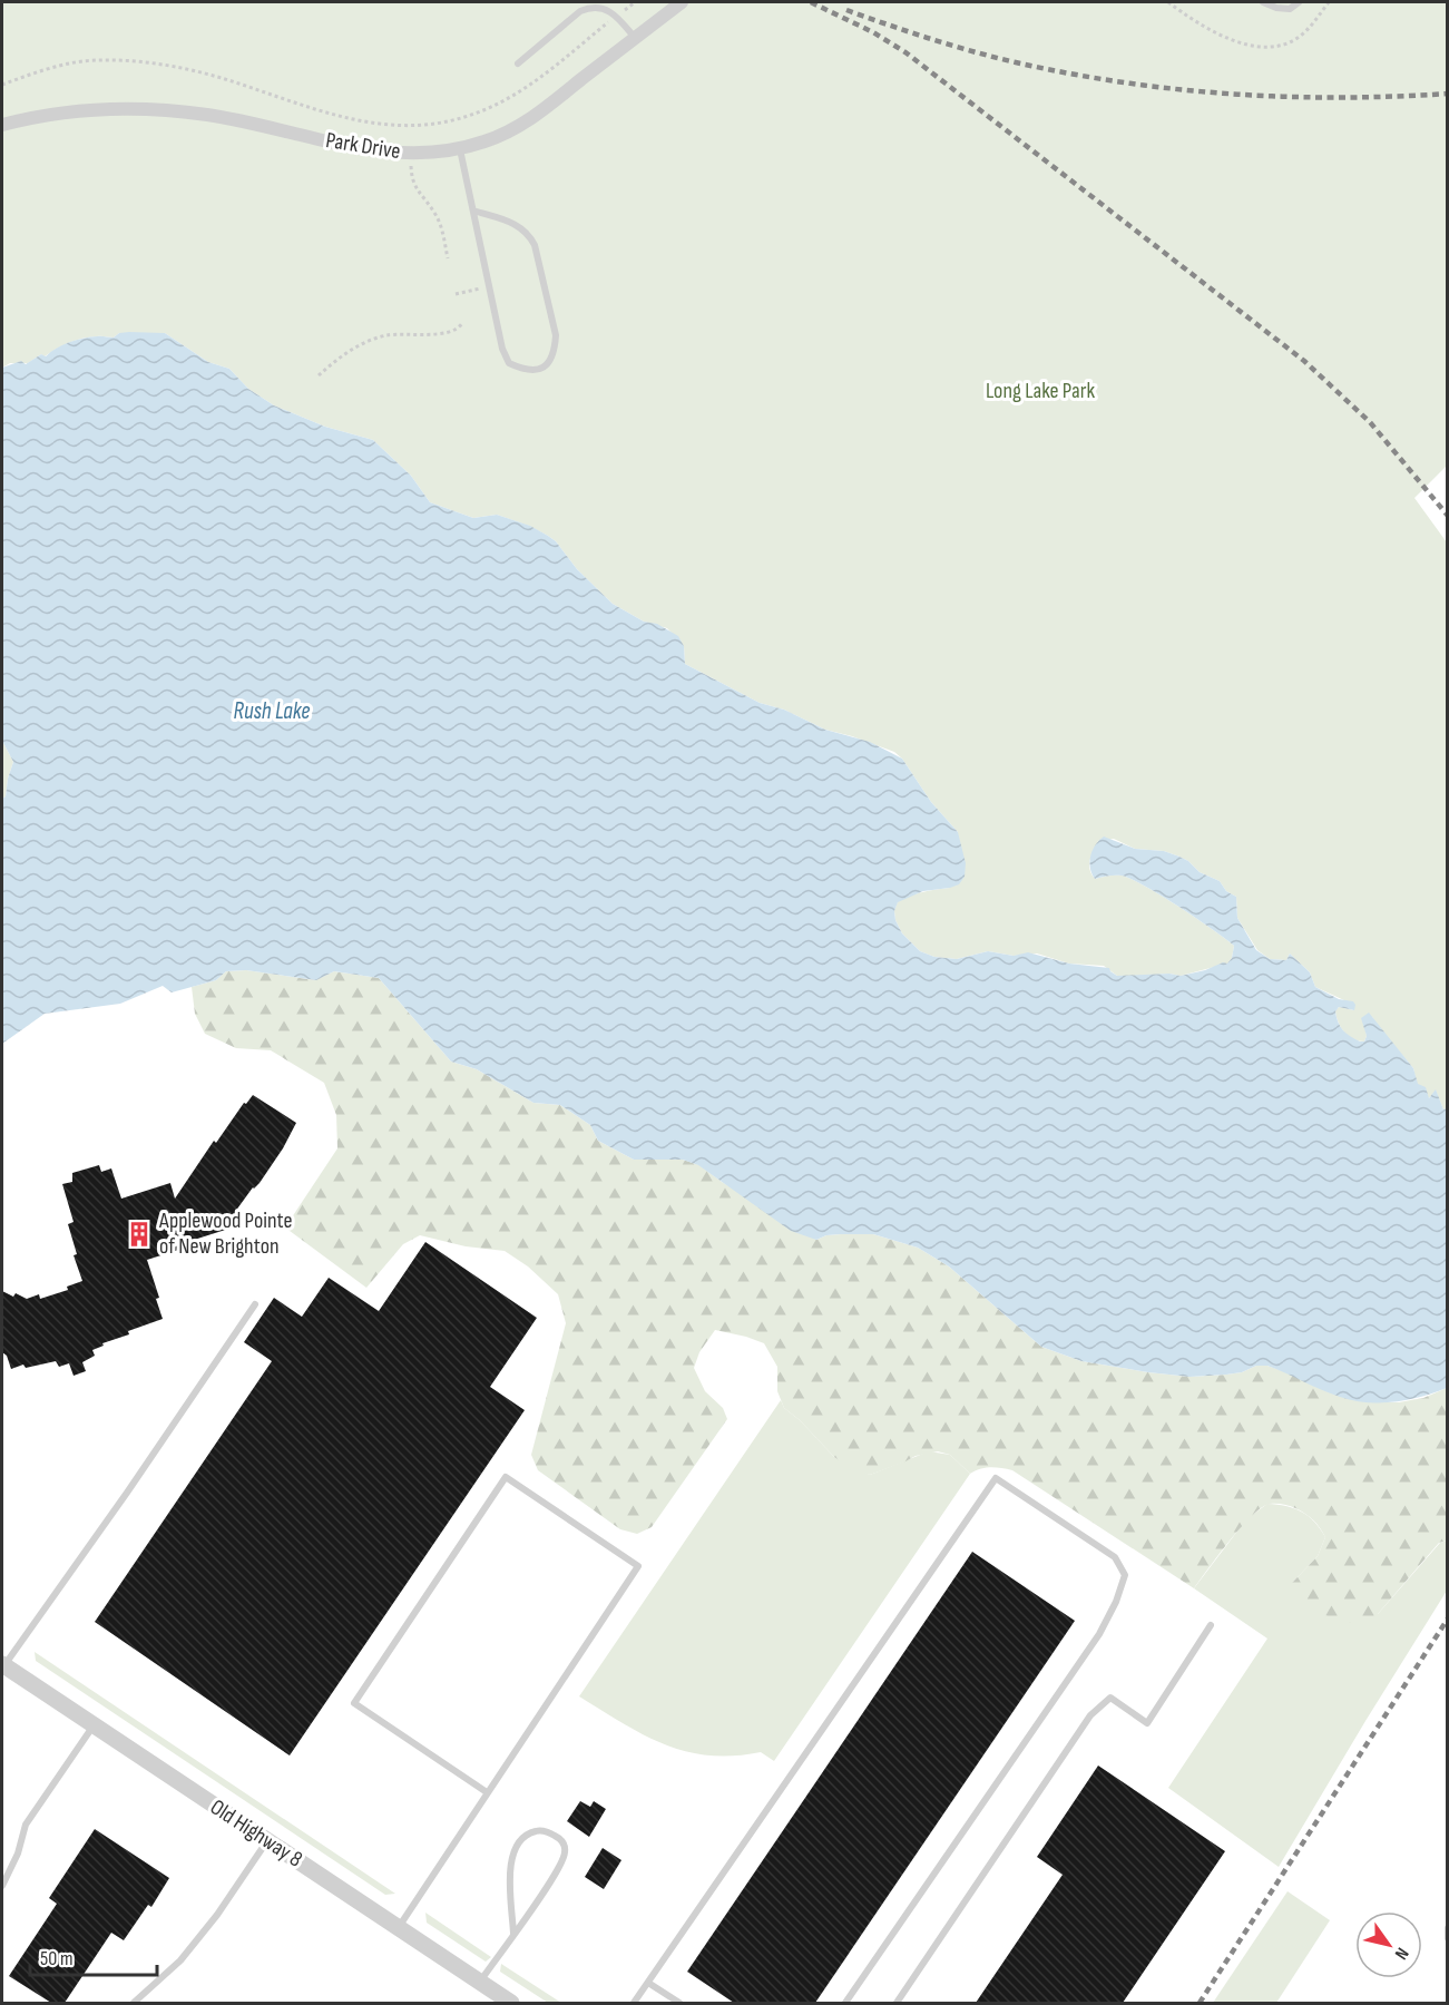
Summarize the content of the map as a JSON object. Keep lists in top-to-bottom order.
{
  "streets": {
    "street": ["Park Drive", "Old Highway 8"]
  },
  "water": ["Rush Lake"],
  "parks": ["Long Lake Park"],
  "places": {
    "building": ["Applewood Pointe of New Brighton"]
  },
  "scale_bar": "50 m",
  "north": "bottom right"
}
